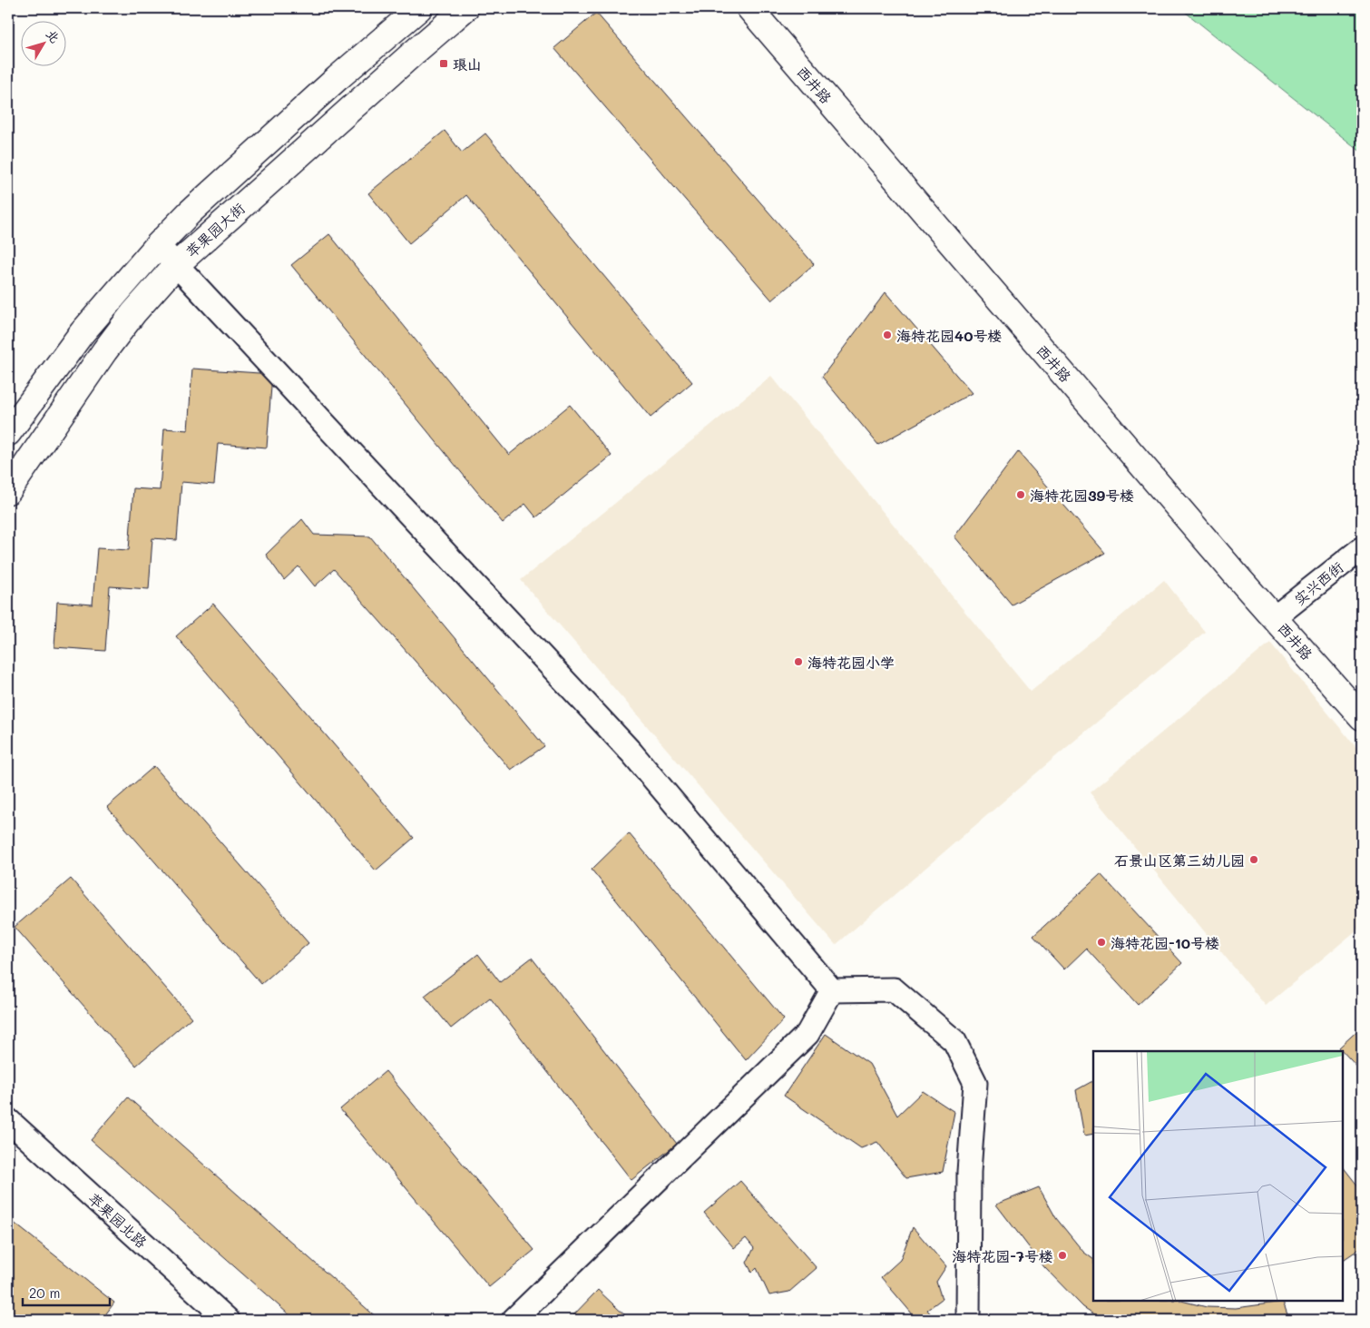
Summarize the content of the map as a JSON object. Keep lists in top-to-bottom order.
{
  "streets": {
    "main road": ["西井路", "苹果园大街"],
    "street": ["实兴西街", "苹果园北路"]
  },
  "crossings": [
    ["西井路", "实兴西街"]
  ],
  "places": {
    "transit": ["琅山"],
    "other": [
      "海特花园40号楼",
      "海特花园39号楼",
      "海特花园小学",
      "石景山区第三幼儿园",
      "海特花园-10号楼",
      "海特花园-7号楼"
    ]
  },
  "scale_bar": "20 m",
  "north": "top right"
}
